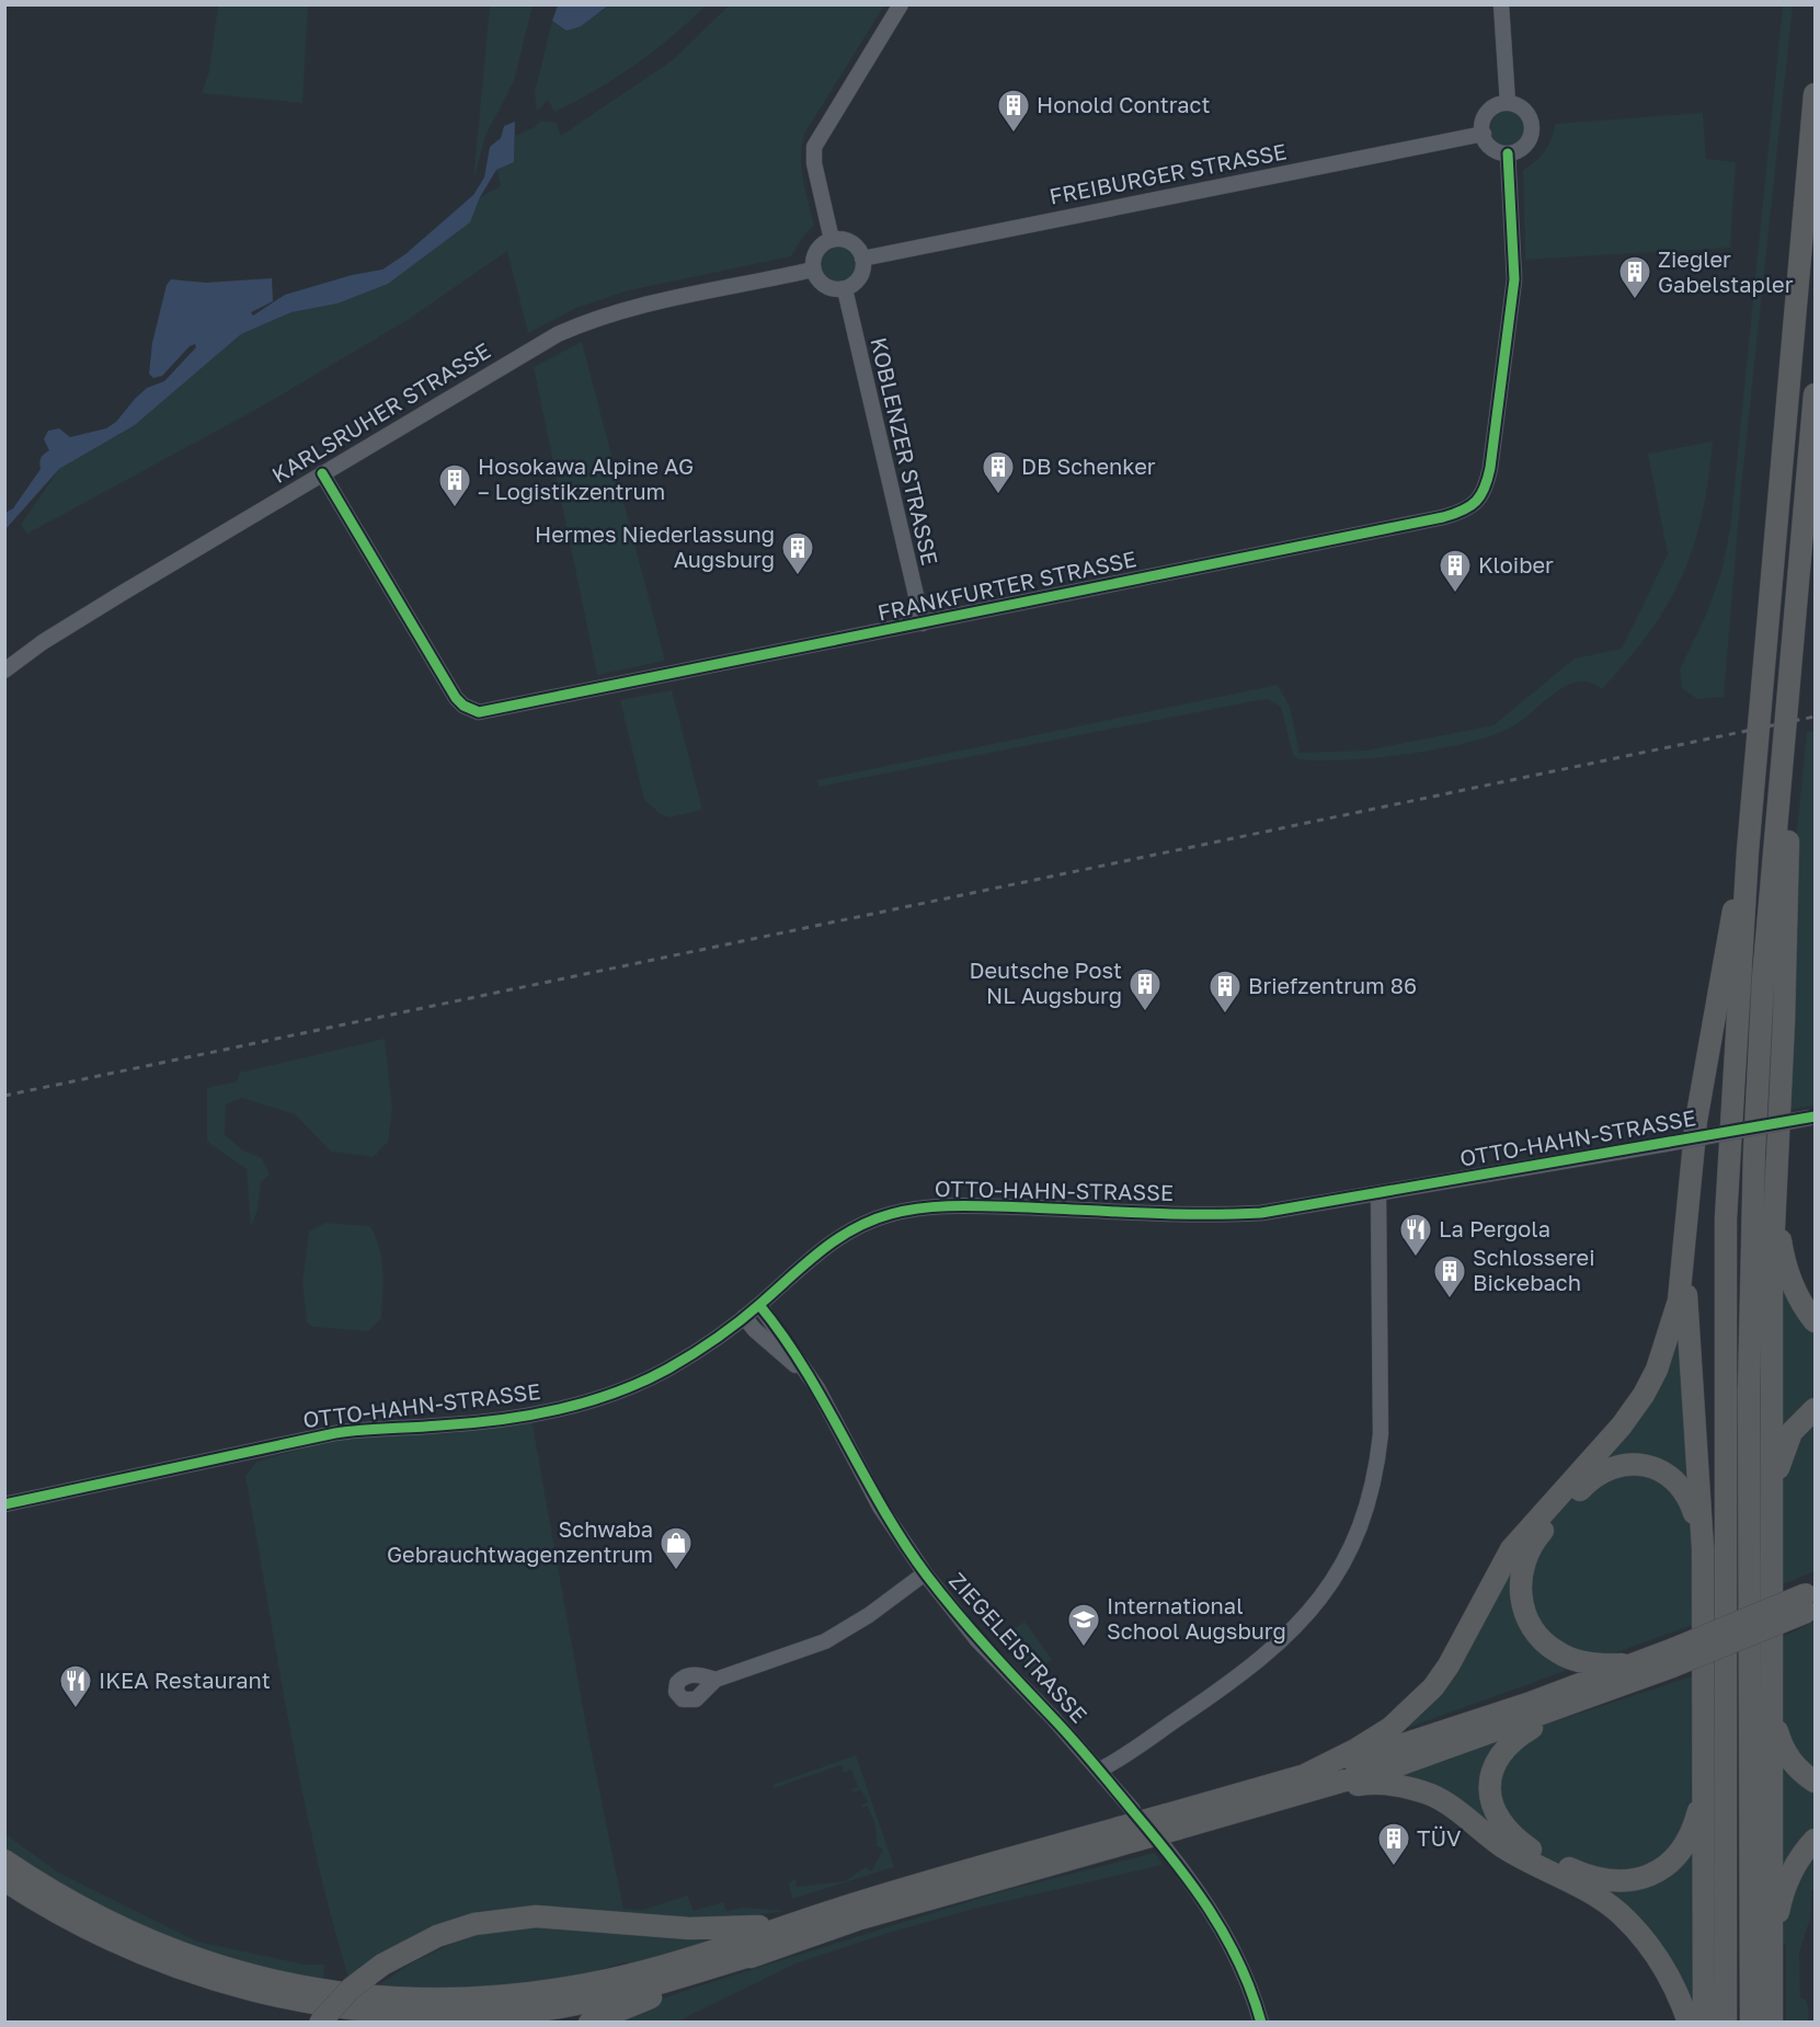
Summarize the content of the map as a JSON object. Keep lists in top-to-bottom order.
{
  "streets": {
    "street": [
      "FREIBURGER STRASSE",
      "KARLSRUHER STRASSE",
      "KOBLENZER STRASSE",
      "FRANKFURTER STRASSE",
      "OTTO-HAHN-STRASSE",
      "ZIEGELEISTRASSE"
    ]
  },
  "crossings": [
    ["FREIBURGER STRASSE", "KARLSRUHER STRASSE"],
    ["FREIBURGER STRASSE", "KOBLENZER STRASSE"],
    ["FREIBURGER STRASSE", "FRANKFURTER STRASSE"],
    ["KARLSRUHER STRASSE", "KOBLENZER STRASSE"],
    ["KARLSRUHER STRASSE", "FRANKFURTER STRASSE"],
    ["KOBLENZER STRASSE", "FRANKFURTER STRASSE"],
    ["OTTO-HAHN-STRASSE", "ZIEGELEISTRASSE"]
  ],
  "places": {
    "building": [
      "Honold Contract",
      "Ziegler Gabelstapler",
      "DB Schenker",
      "Hosokawa Alpine AG – Logistikzentrum",
      "Hermes Niederlassung Augsburg",
      "Kloiber",
      "Deutsche Post NL Augsburg",
      "Briefzentrum 86",
      "Schlosserei Bickebach",
      "TÜV"
    ],
    "restaurant": ["La Pergola", "IKEA Restaurant"],
    "shop": ["Schwaba Gebrauchtwagenzentrum"],
    "school or university": ["International School Augsburg"]
  }
}
